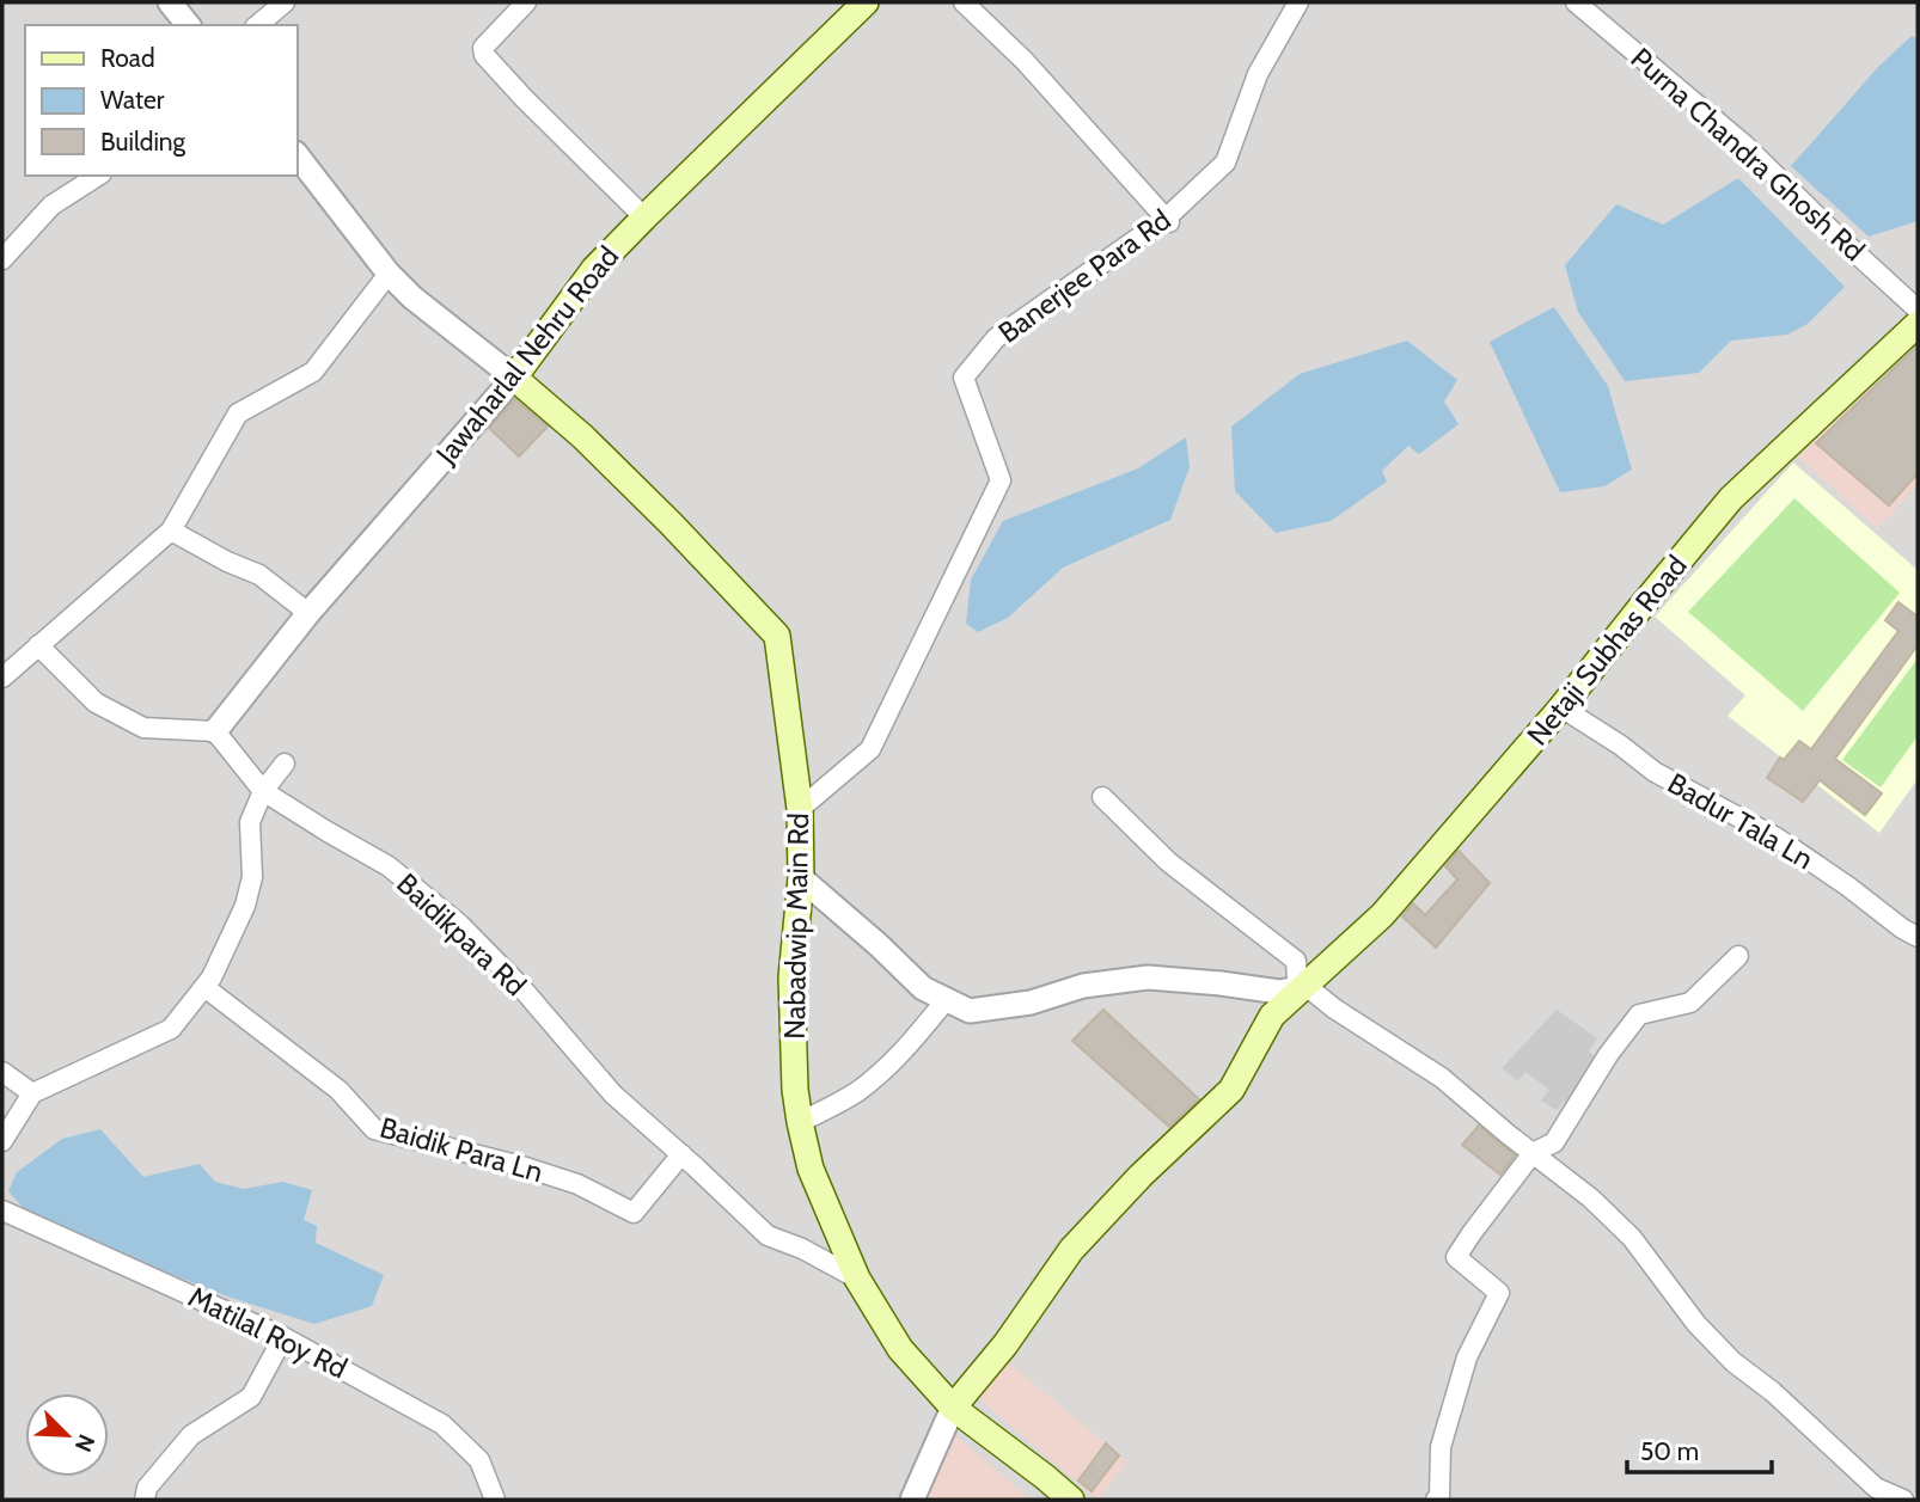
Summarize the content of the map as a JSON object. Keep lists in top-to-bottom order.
{
  "streets": {
    "main road": ["Jawaharlal Nehru Road", "Netaji Subhas Road", "Nabadwip Main Rd"],
    "street": [
      "Purna Chandra Ghosh Rd",
      "Banerjee Para Rd",
      "Badur Tala Ln",
      "Baidikpara Rd",
      "Baidik Para Ln",
      "Matilal Roy Rd"
    ]
  },
  "crossings": [
    ["Banerjee Para Rd", "Nabadwip Main Rd"],
    ["Jawaharlal Nehru Road", "Nabadwip Main Rd"],
    ["Jawaharlal Nehru Road", "Baidikpara Rd"],
    ["Netaji Subhas Road", "Badur Tala Ln"],
    ["Netaji Subhas Road", "Nabadwip Main Rd"],
    ["Nabadwip Main Rd", "Baidikpara Rd"],
    ["Baidikpara Rd", "Baidik Para Ln"]
  ],
  "legend": ["Road", "Water", "Building"],
  "scale_bar": "50 m",
  "north": "bottom right"
}
